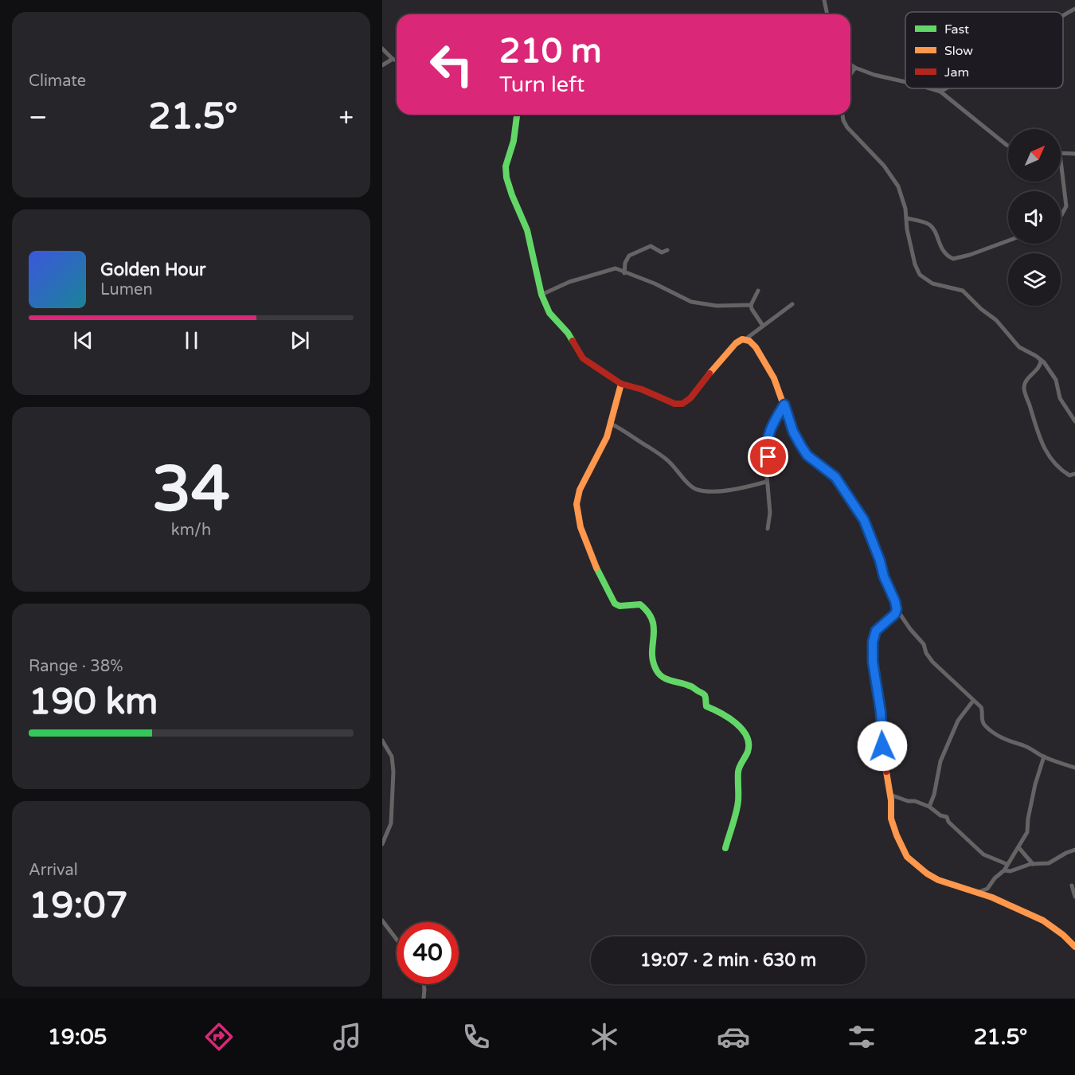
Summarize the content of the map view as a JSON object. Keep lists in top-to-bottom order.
{
  "legend": ["Fast", "Slow", "Jam"],
  "north": "top right",
  "page": {
    "tile": [
      "Climate",
      ["34", "km/h"],
      ["Range · 38%", "190 km"],
      ["Arrival", "19:07"]
    ],
    "turn": ["210 m", "Turn left"],
    "heat": ["−", "21.5°", "+"],
    "song": ["Golden Hour", "Lumen"],
    "limit": "40",
    "trip": "19:07 · 2 min · 630 m",
    "tabs": ["19:05", "21.5°"]
  }
}
